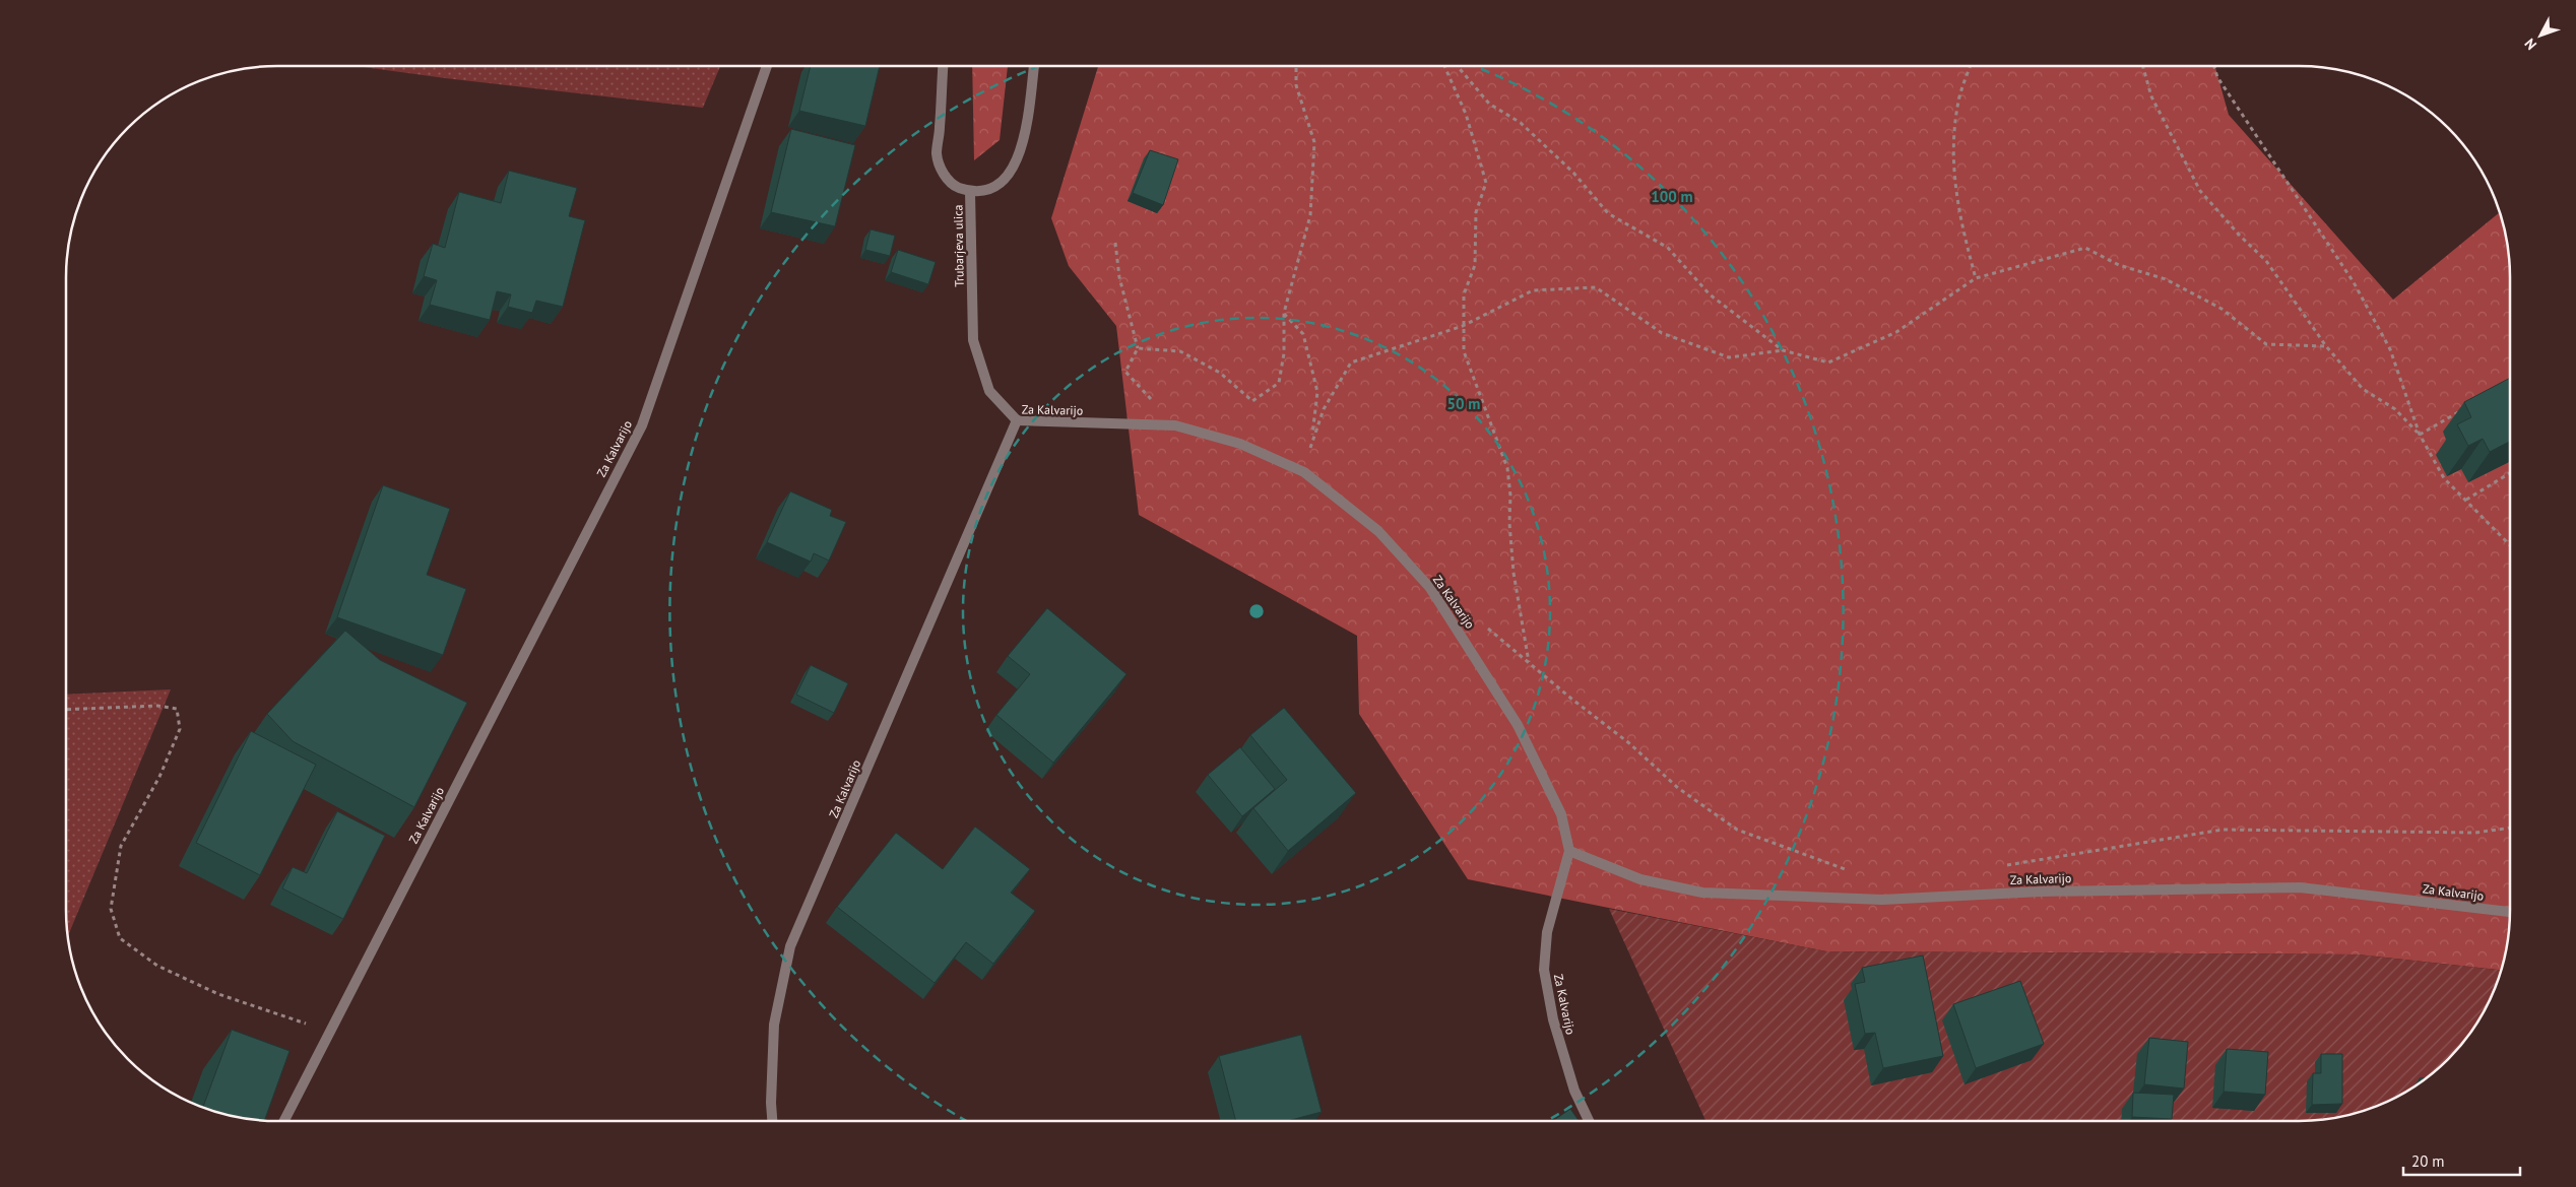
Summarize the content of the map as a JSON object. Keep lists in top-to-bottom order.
{
  "streets": {
    "street": ["Trubarjeva ulica", "Za Kalvarijo"]
  },
  "crossings": [
    ["Trubarjeva ulica", "Za Kalvarijo"]
  ],
  "scale_bar": "20 m",
  "north": "bottom left",
  "rings": ["100 m", "50 m"]
}
